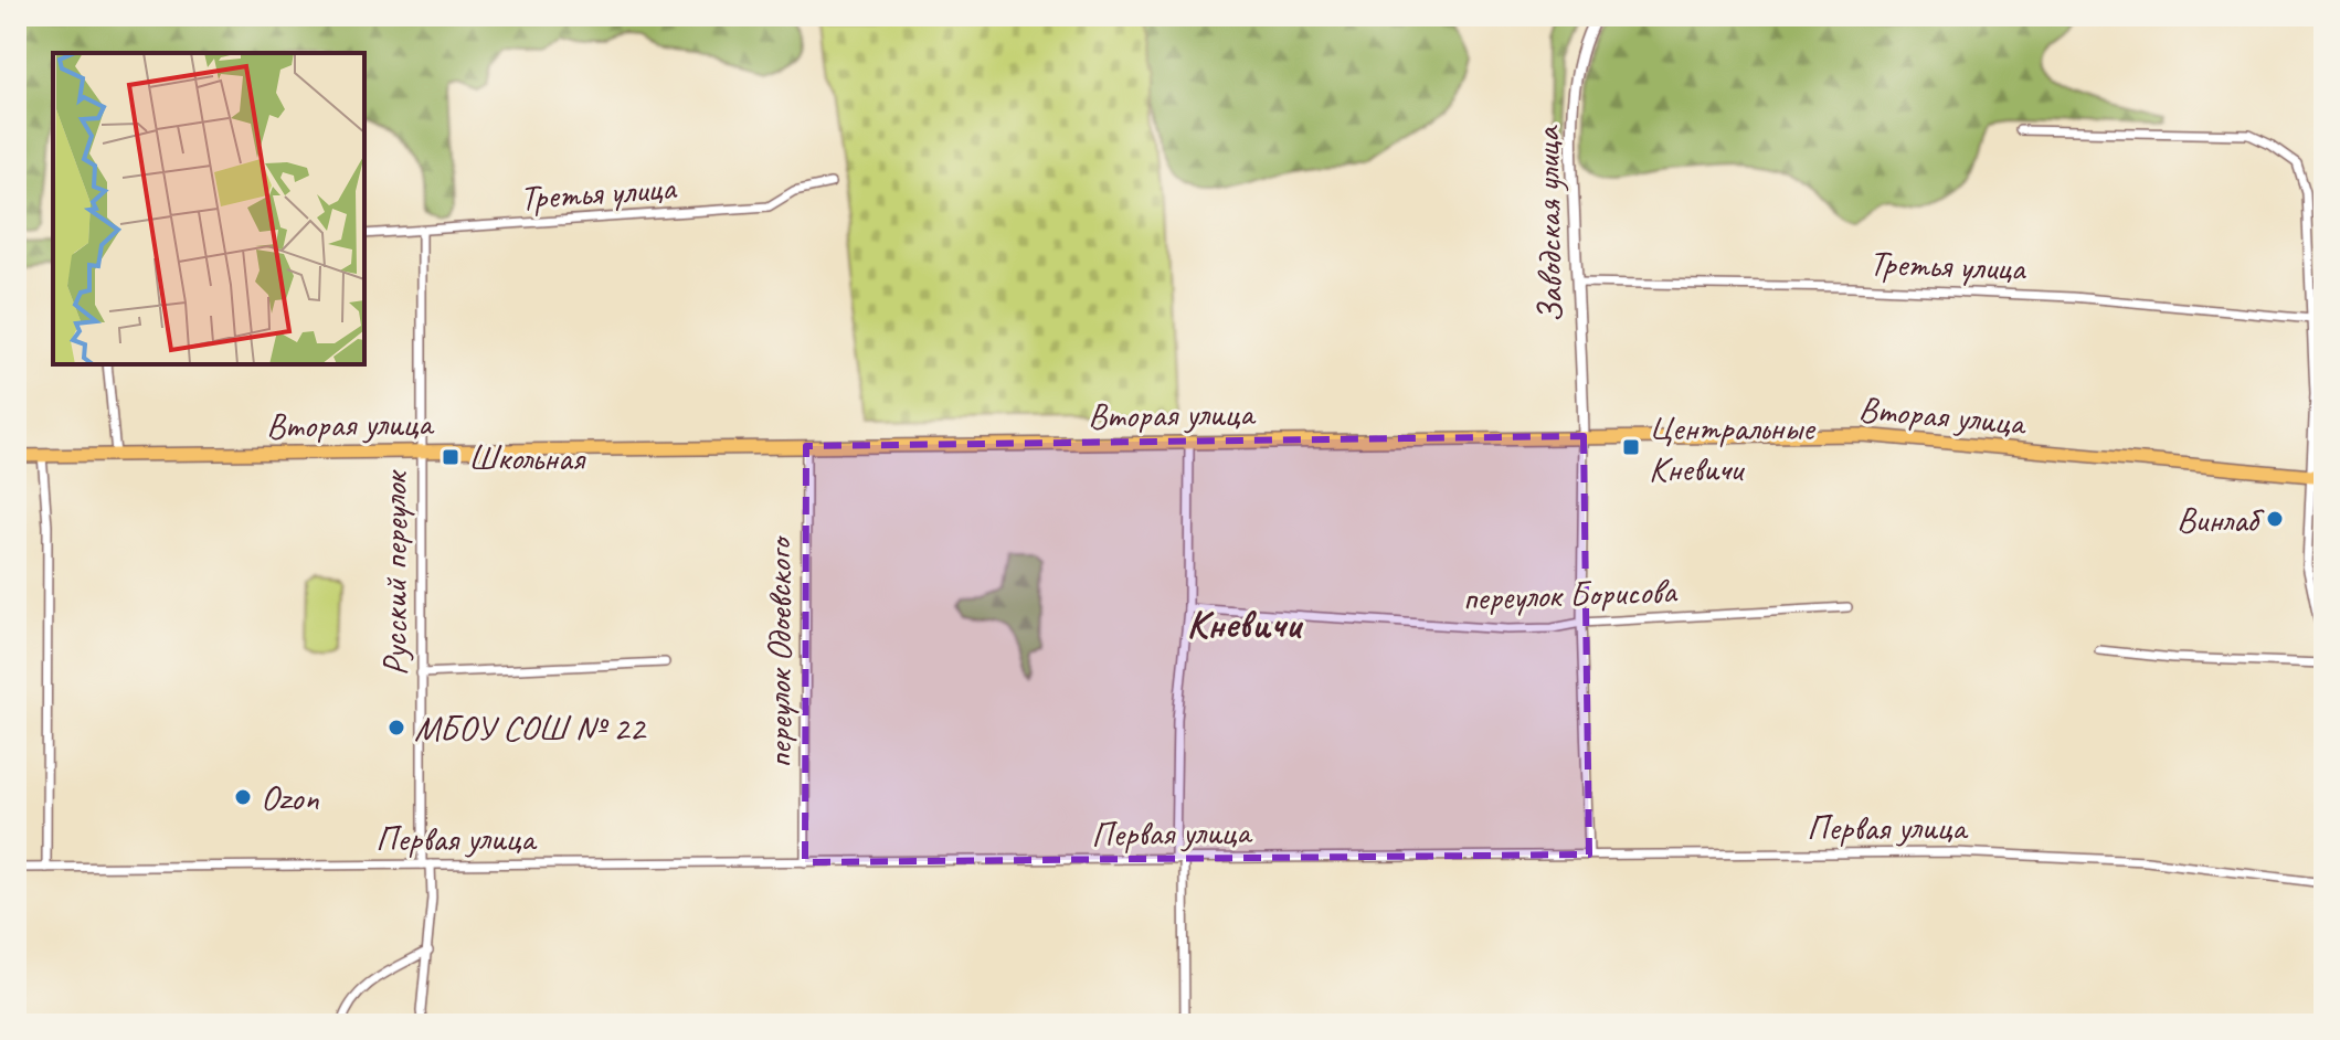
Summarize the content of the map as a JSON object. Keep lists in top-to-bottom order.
{
  "streets": {
    "main road": ["Вторая улица"],
    "street": [
      "Третья улица",
      "Заводская улица",
      "Русский переулок",
      "переулок Борисова",
      "переулок Одоевского",
      "Первая улица"
    ]
  },
  "crossings": [
    ["Третья улица", "Заводская улица"],
    ["Третья улица", "Русский переулок"],
    ["Заводская улица", "Вторая улица"],
    ["Вторая улица", "Русский переулок"],
    ["Вторая улица", "переулок Одоевского"],
    ["Русский переулок", "Первая улица"],
    ["переулок Одоевского", "Первая улица"]
  ],
  "districts": ["Кневичи"],
  "places": {
    "transit": ["Центральные Кневичи", "Школьная"],
    "other": ["Винлаб", "МБОУ СОШ № 22", "Ozon"]
  }
}
